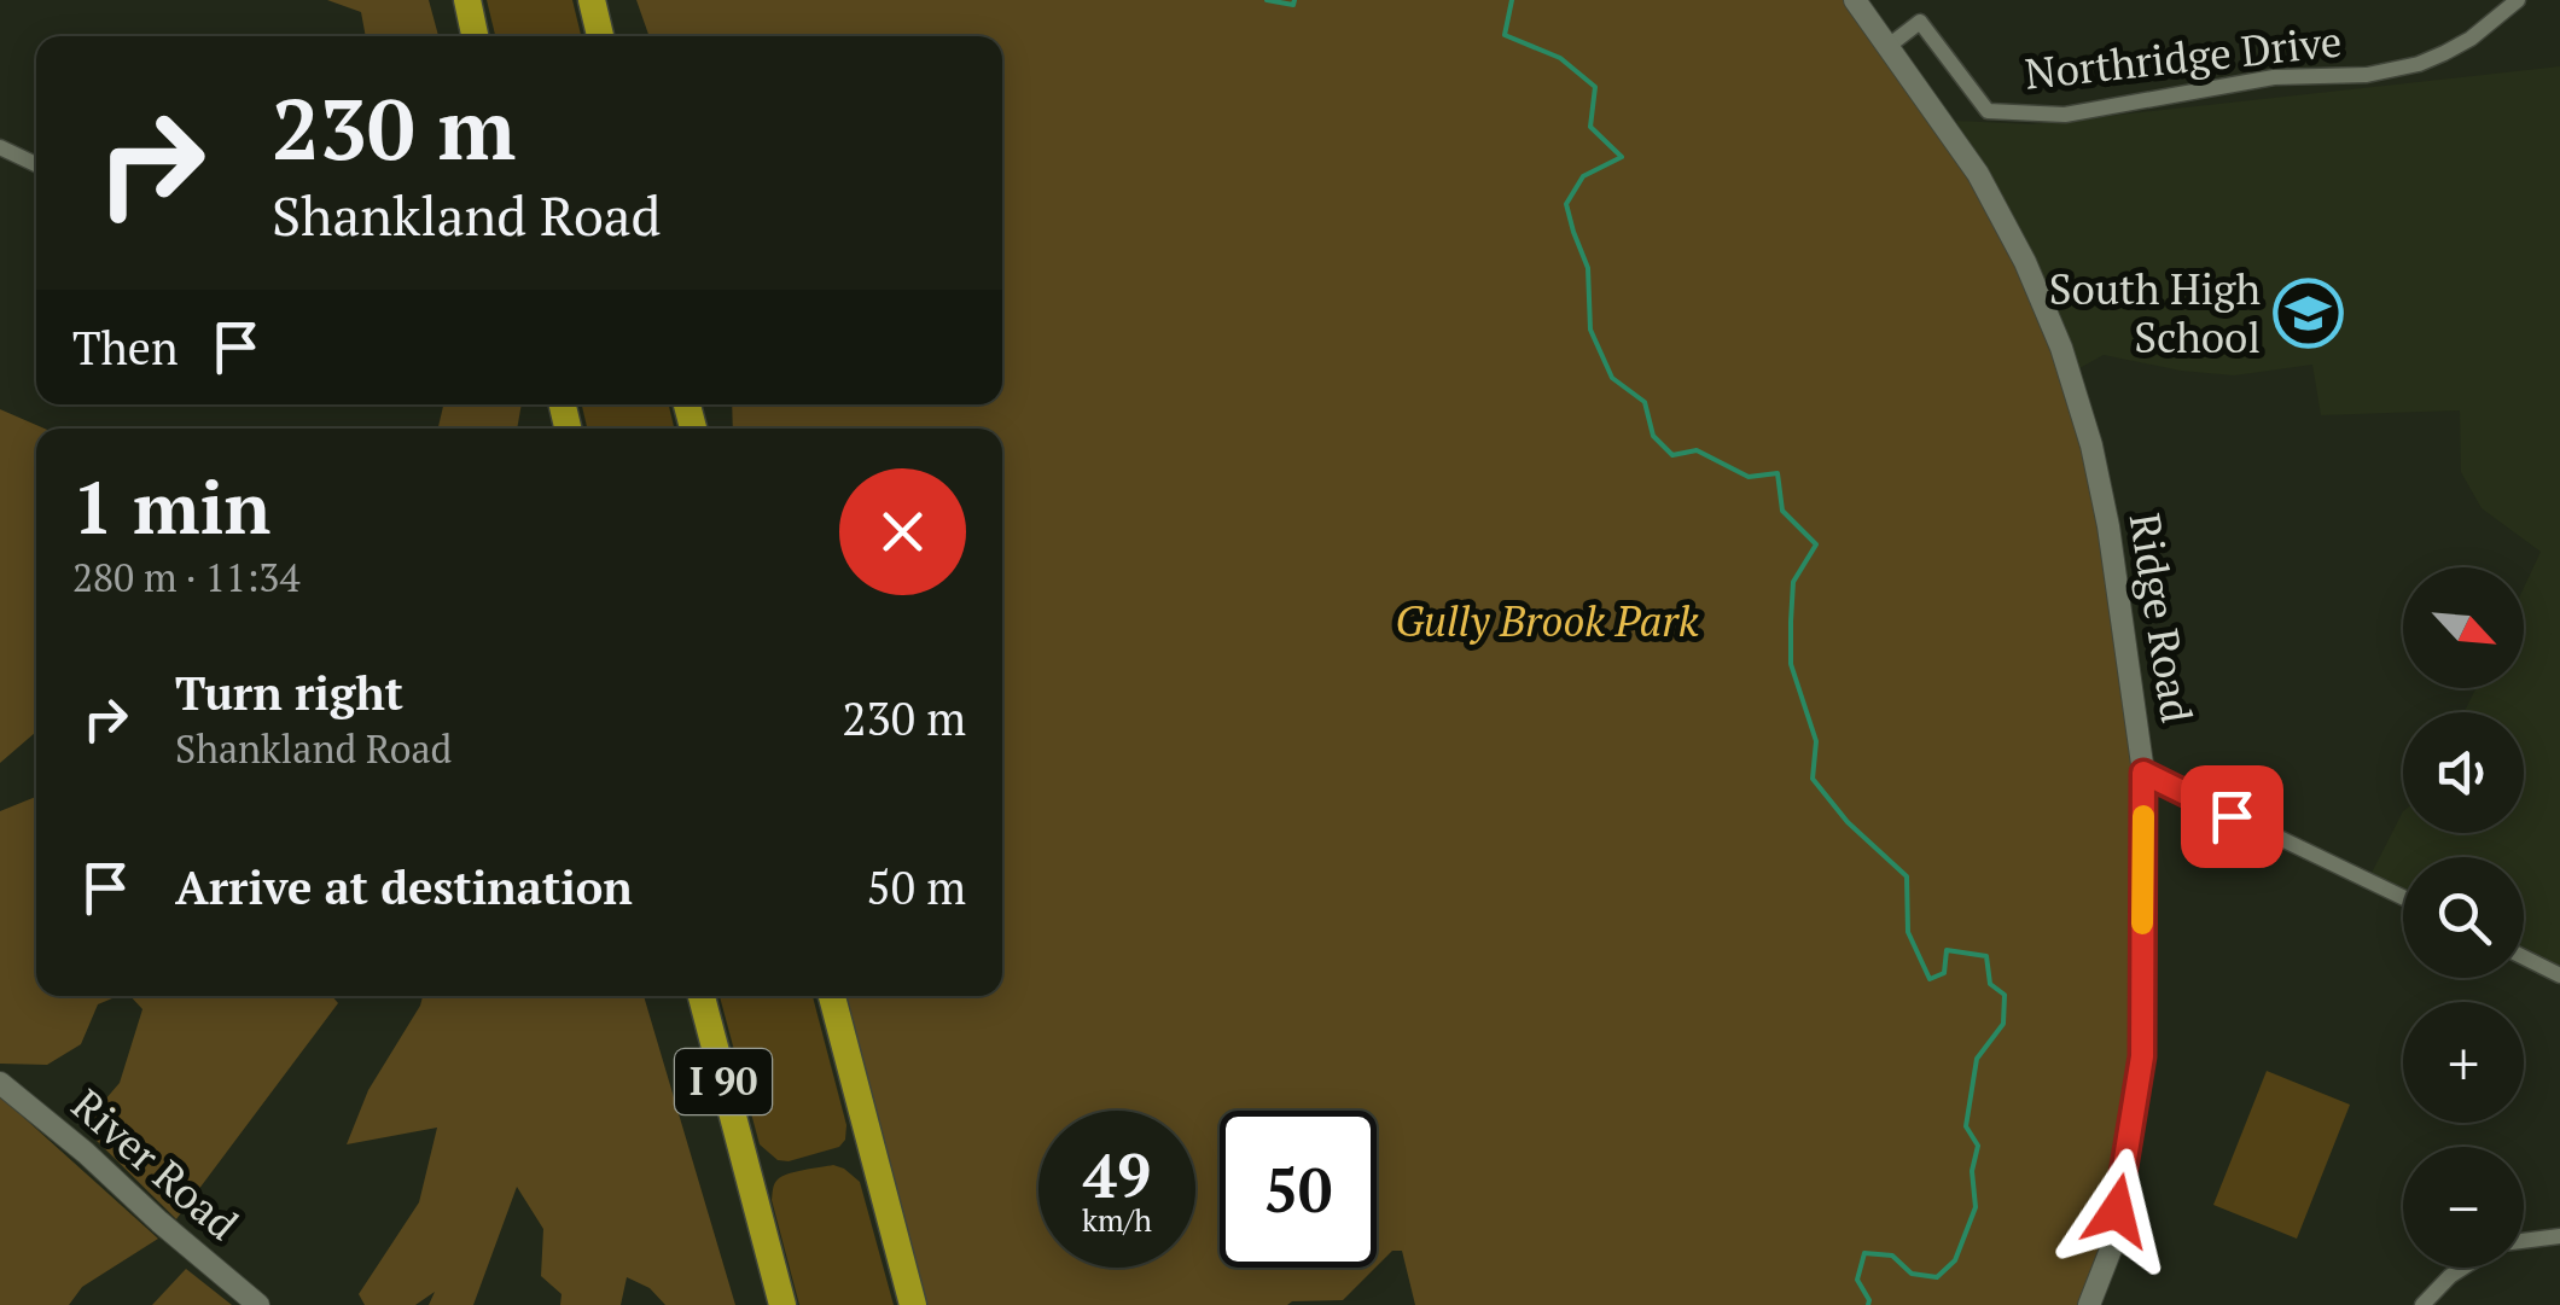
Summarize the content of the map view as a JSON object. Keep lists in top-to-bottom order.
{
  "streets": {
    "highway": ["I 90"],
    "main road": ["Ridge Road", "River Road"],
    "street": ["Northridge Drive"]
  },
  "crossings": [
    ["Northridge Drive", "Ridge Road"]
  ],
  "parks": ["Gully Brook Park"],
  "places": {
    "school or university": ["South High School"]
  },
  "north": "bottom right",
  "page": {
    "turn": ["230 m", "Shankland Road"],
    "then": "Then",
    "heading": ["1 min", "280 m · 11:34"],
    "map_buttons": ["+", "−"],
    "list": [
      {
        "name": "Turn right",
        "note": "Shankland Road",
        "value": "230 m"
      },
      {
        "name": "Arrive at destination",
        "value": "50 m"
      }
    ],
    "speed": "49 km/h",
    "limit": "50"
  }
}
